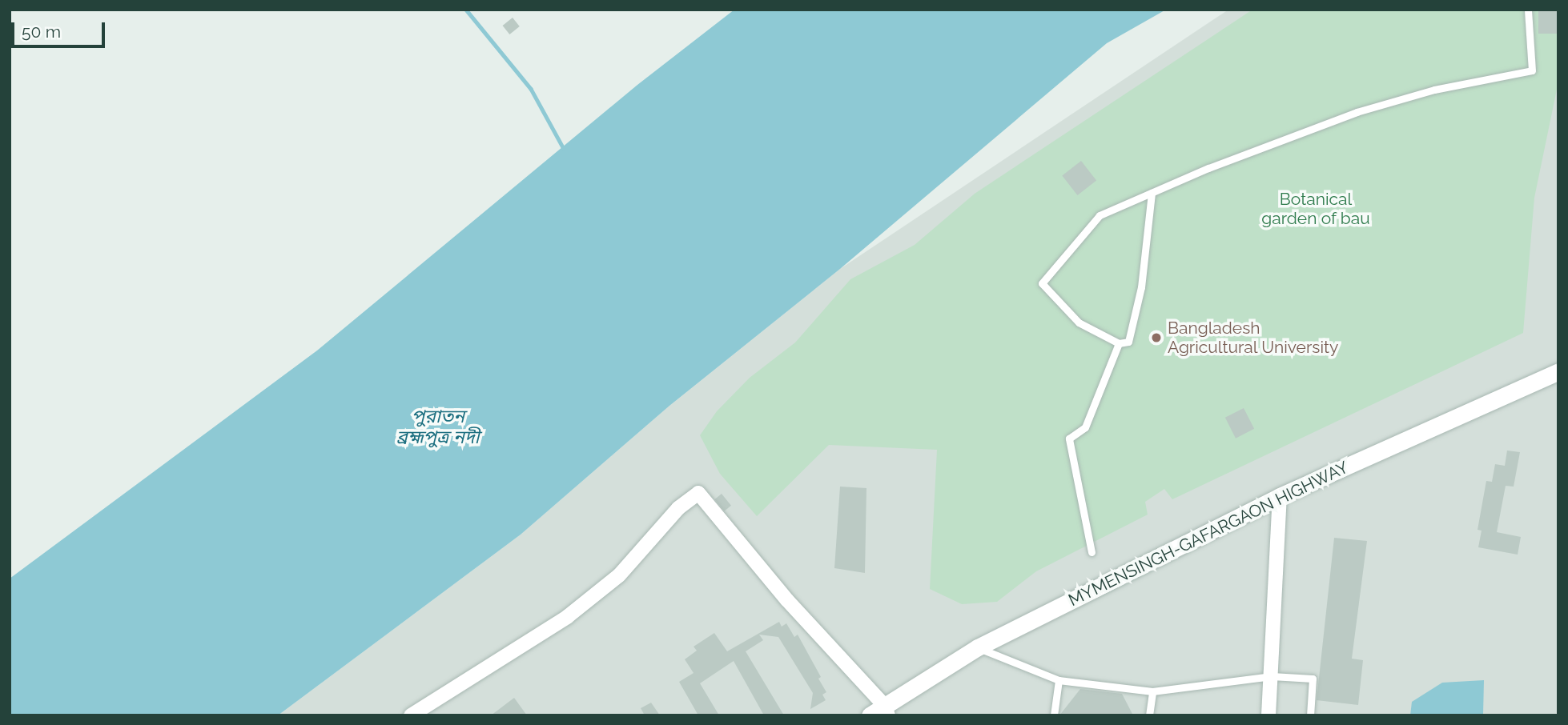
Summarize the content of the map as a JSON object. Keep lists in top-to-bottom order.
{
  "streets": {
    "main road": ["MYMENSINGH-GAFARGAON HIGHWAY"]
  },
  "water": ["পুরাতন ব্রহ্মপুত্র নদী"],
  "parks": ["Botanical garden of bau"],
  "places": ["Bangladesh Agricultural University"],
  "scale_bar": "50 m"
}
